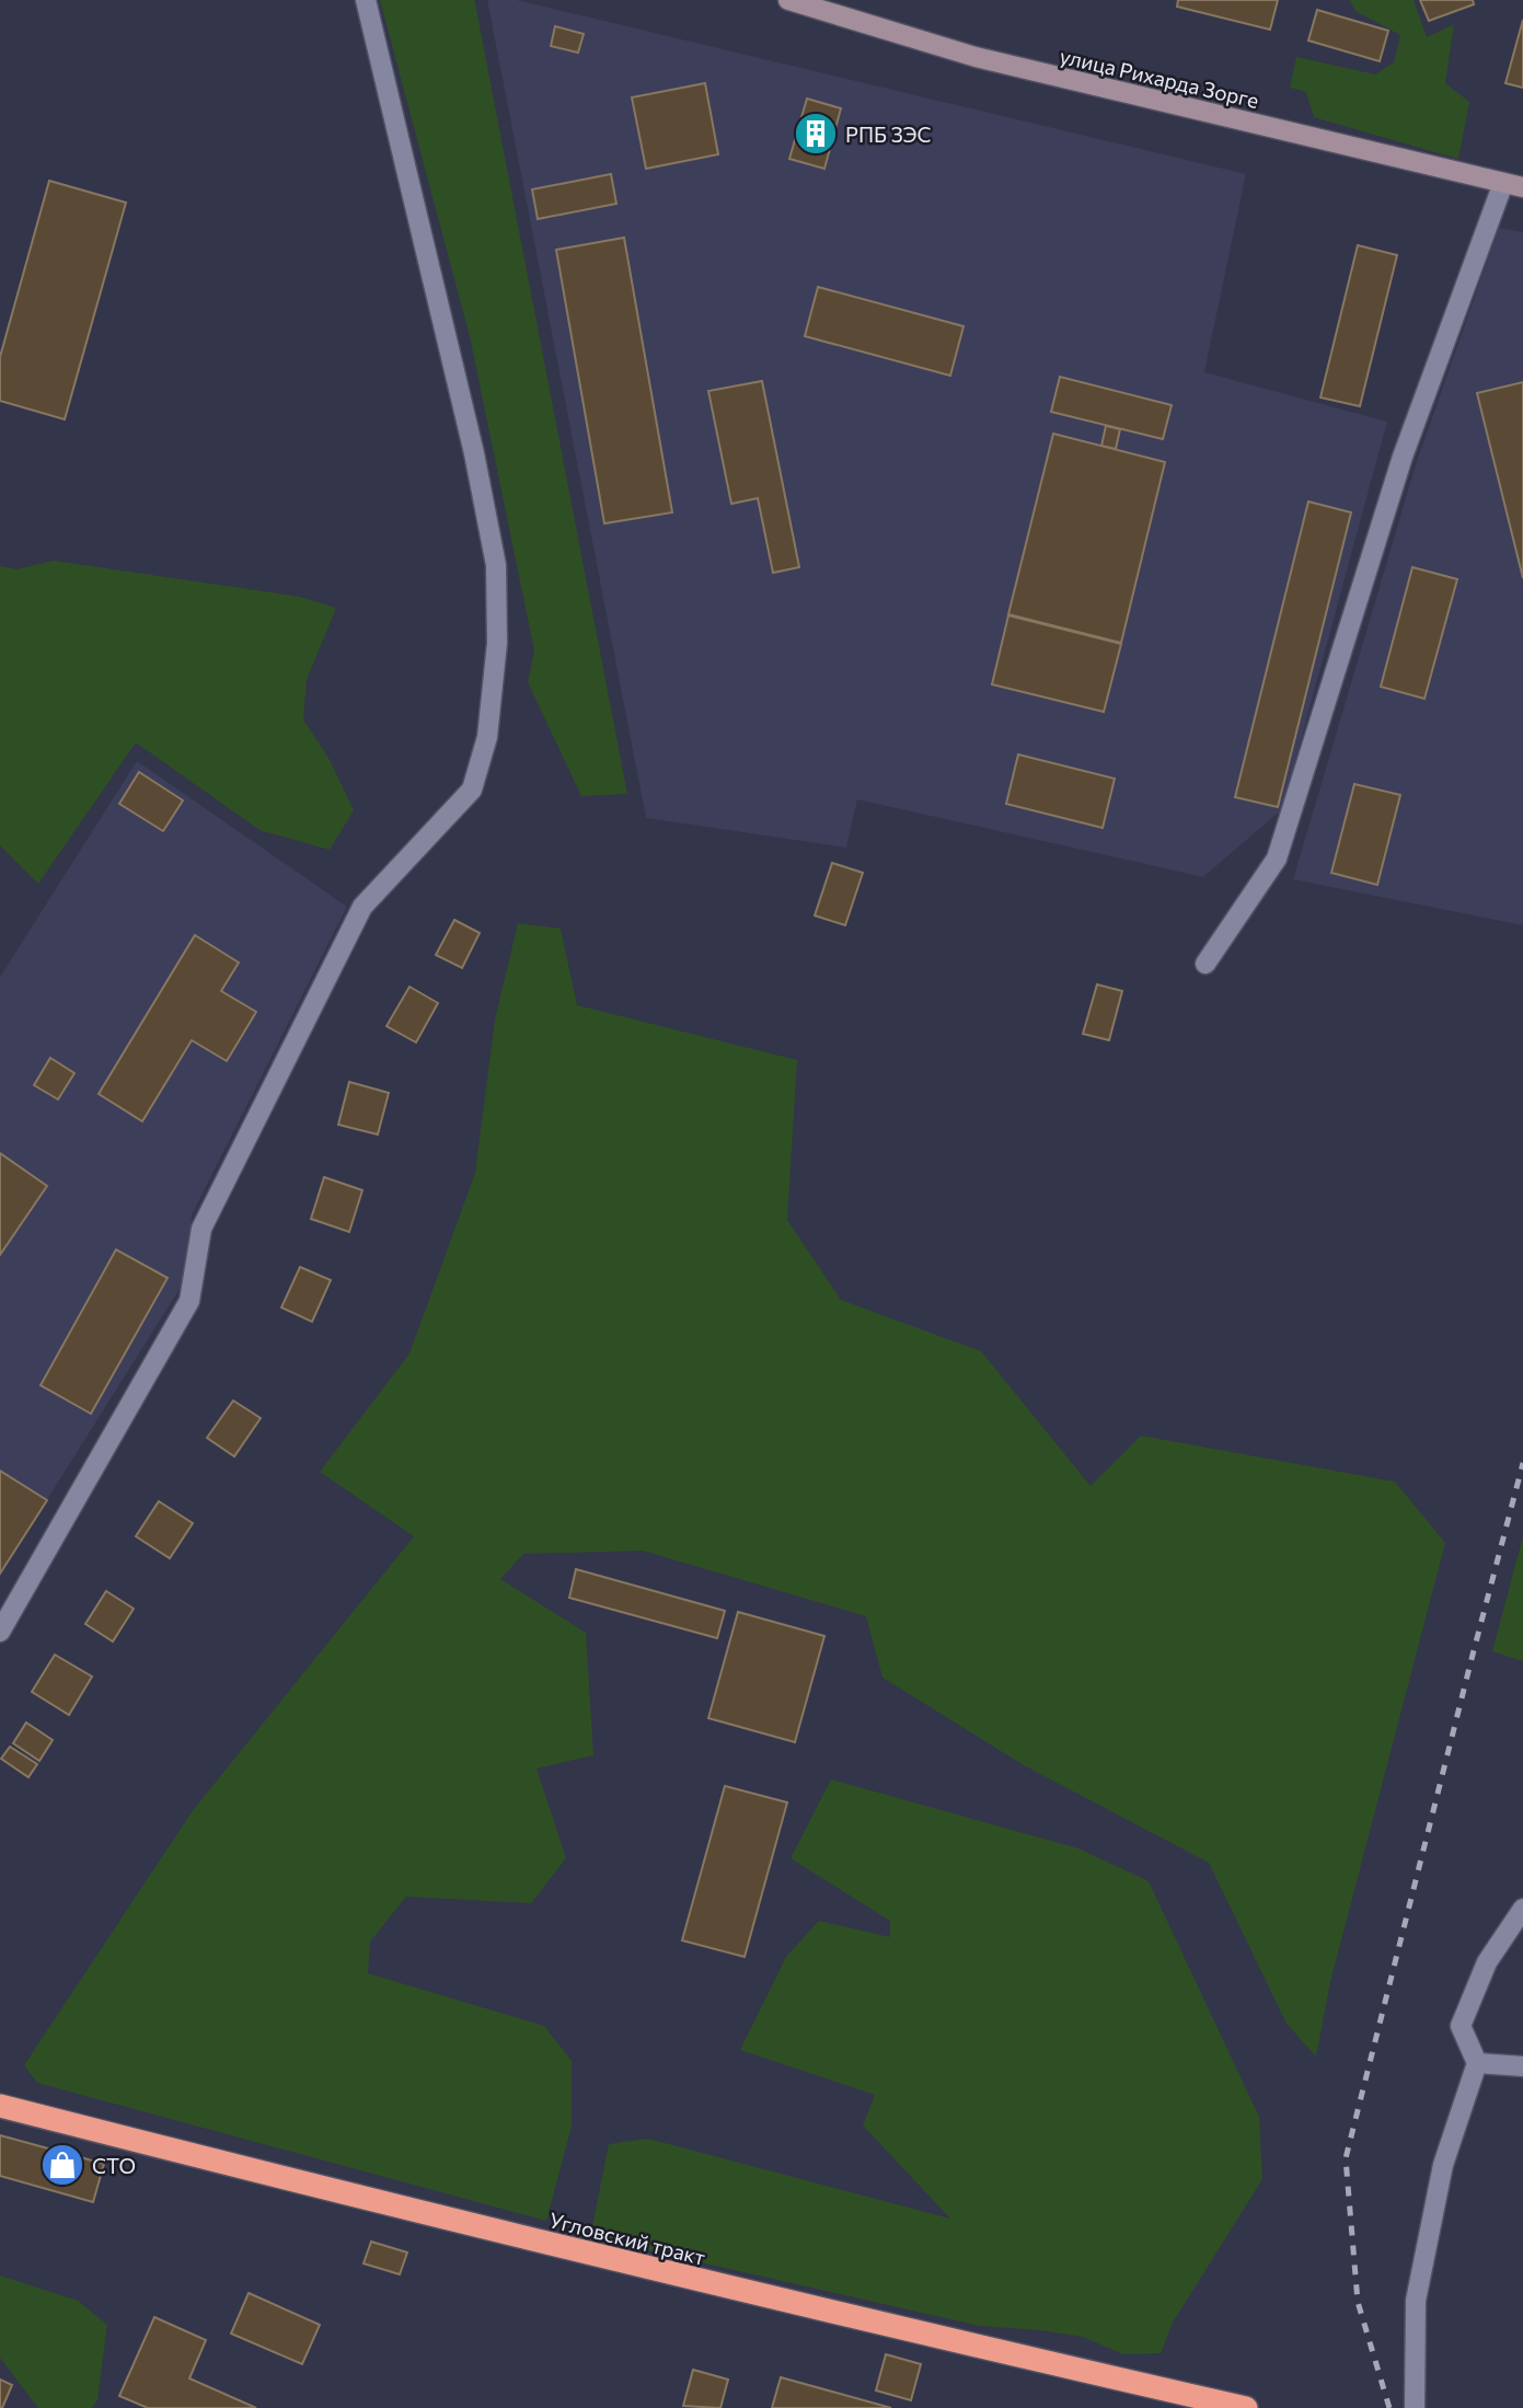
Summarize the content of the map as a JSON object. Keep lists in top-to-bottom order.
{
  "streets": {
    "highway": ["Угловский тракт"],
    "main road": ["улица Рихарда Зорге"]
  },
  "places": {
    "building": ["РПБ ЗЭС"],
    "shop": ["СТО"]
  }
}
